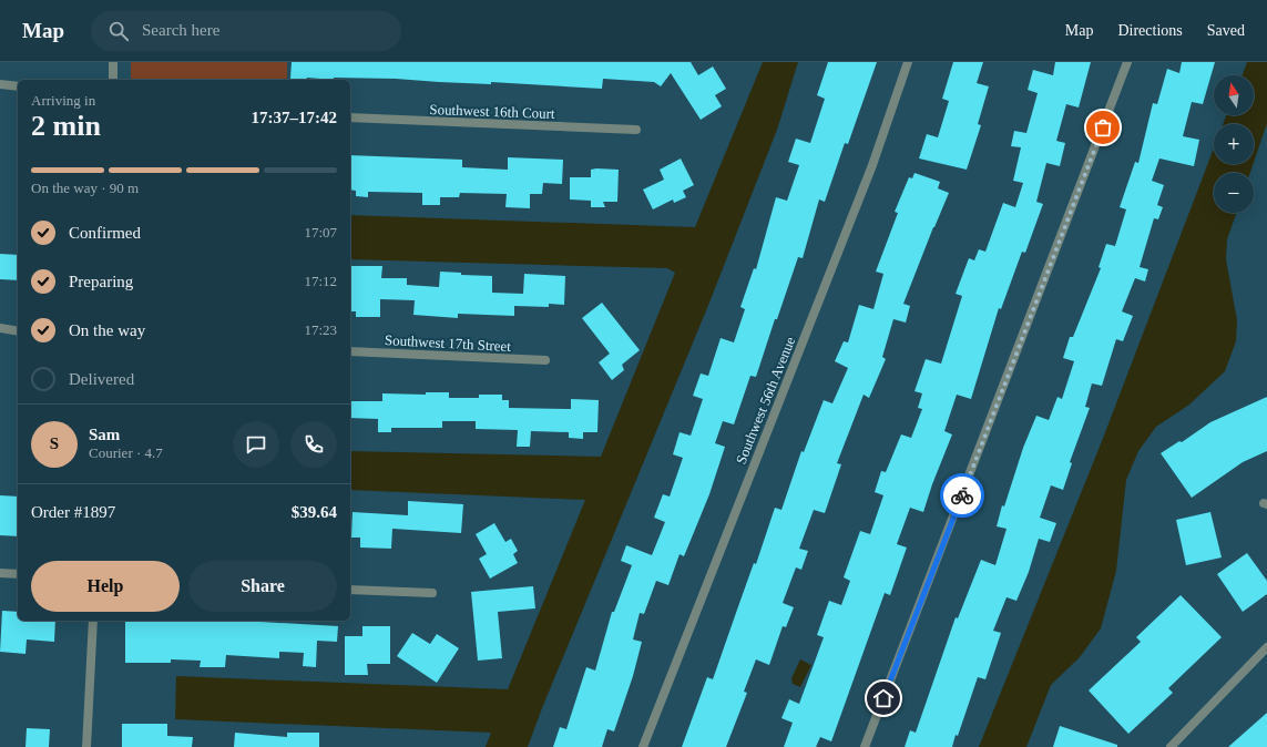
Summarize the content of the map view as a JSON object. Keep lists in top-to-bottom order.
{
  "streets": {
    "street": ["Southwest 16th Court", "Southwest 17th Street", "Southwest 56th Avenue"]
  },
  "north": "top",
  "page": {
    "header": "Map",
    "search": "Search here",
    "nav": ["Map", "Directions", "Saved"],
    "map_buttons": ["+", "−"],
    "heading": ["2 min", "Arriving in", "17:37–17:42"],
    "panel": [
      "Sam",
      "Courier · 4.7",
      "Order #1897",
      "$39.64"
    ],
    "bar": "On the way · 90 m",
    "list": [
      ["Confirmed", "17:07"],
      ["Preparing", "17:12"],
      ["On the way", "17:23"],
      "Delivered"
    ],
    "round": "S",
    "buttons": ["Help", "Share"]
  }
}
